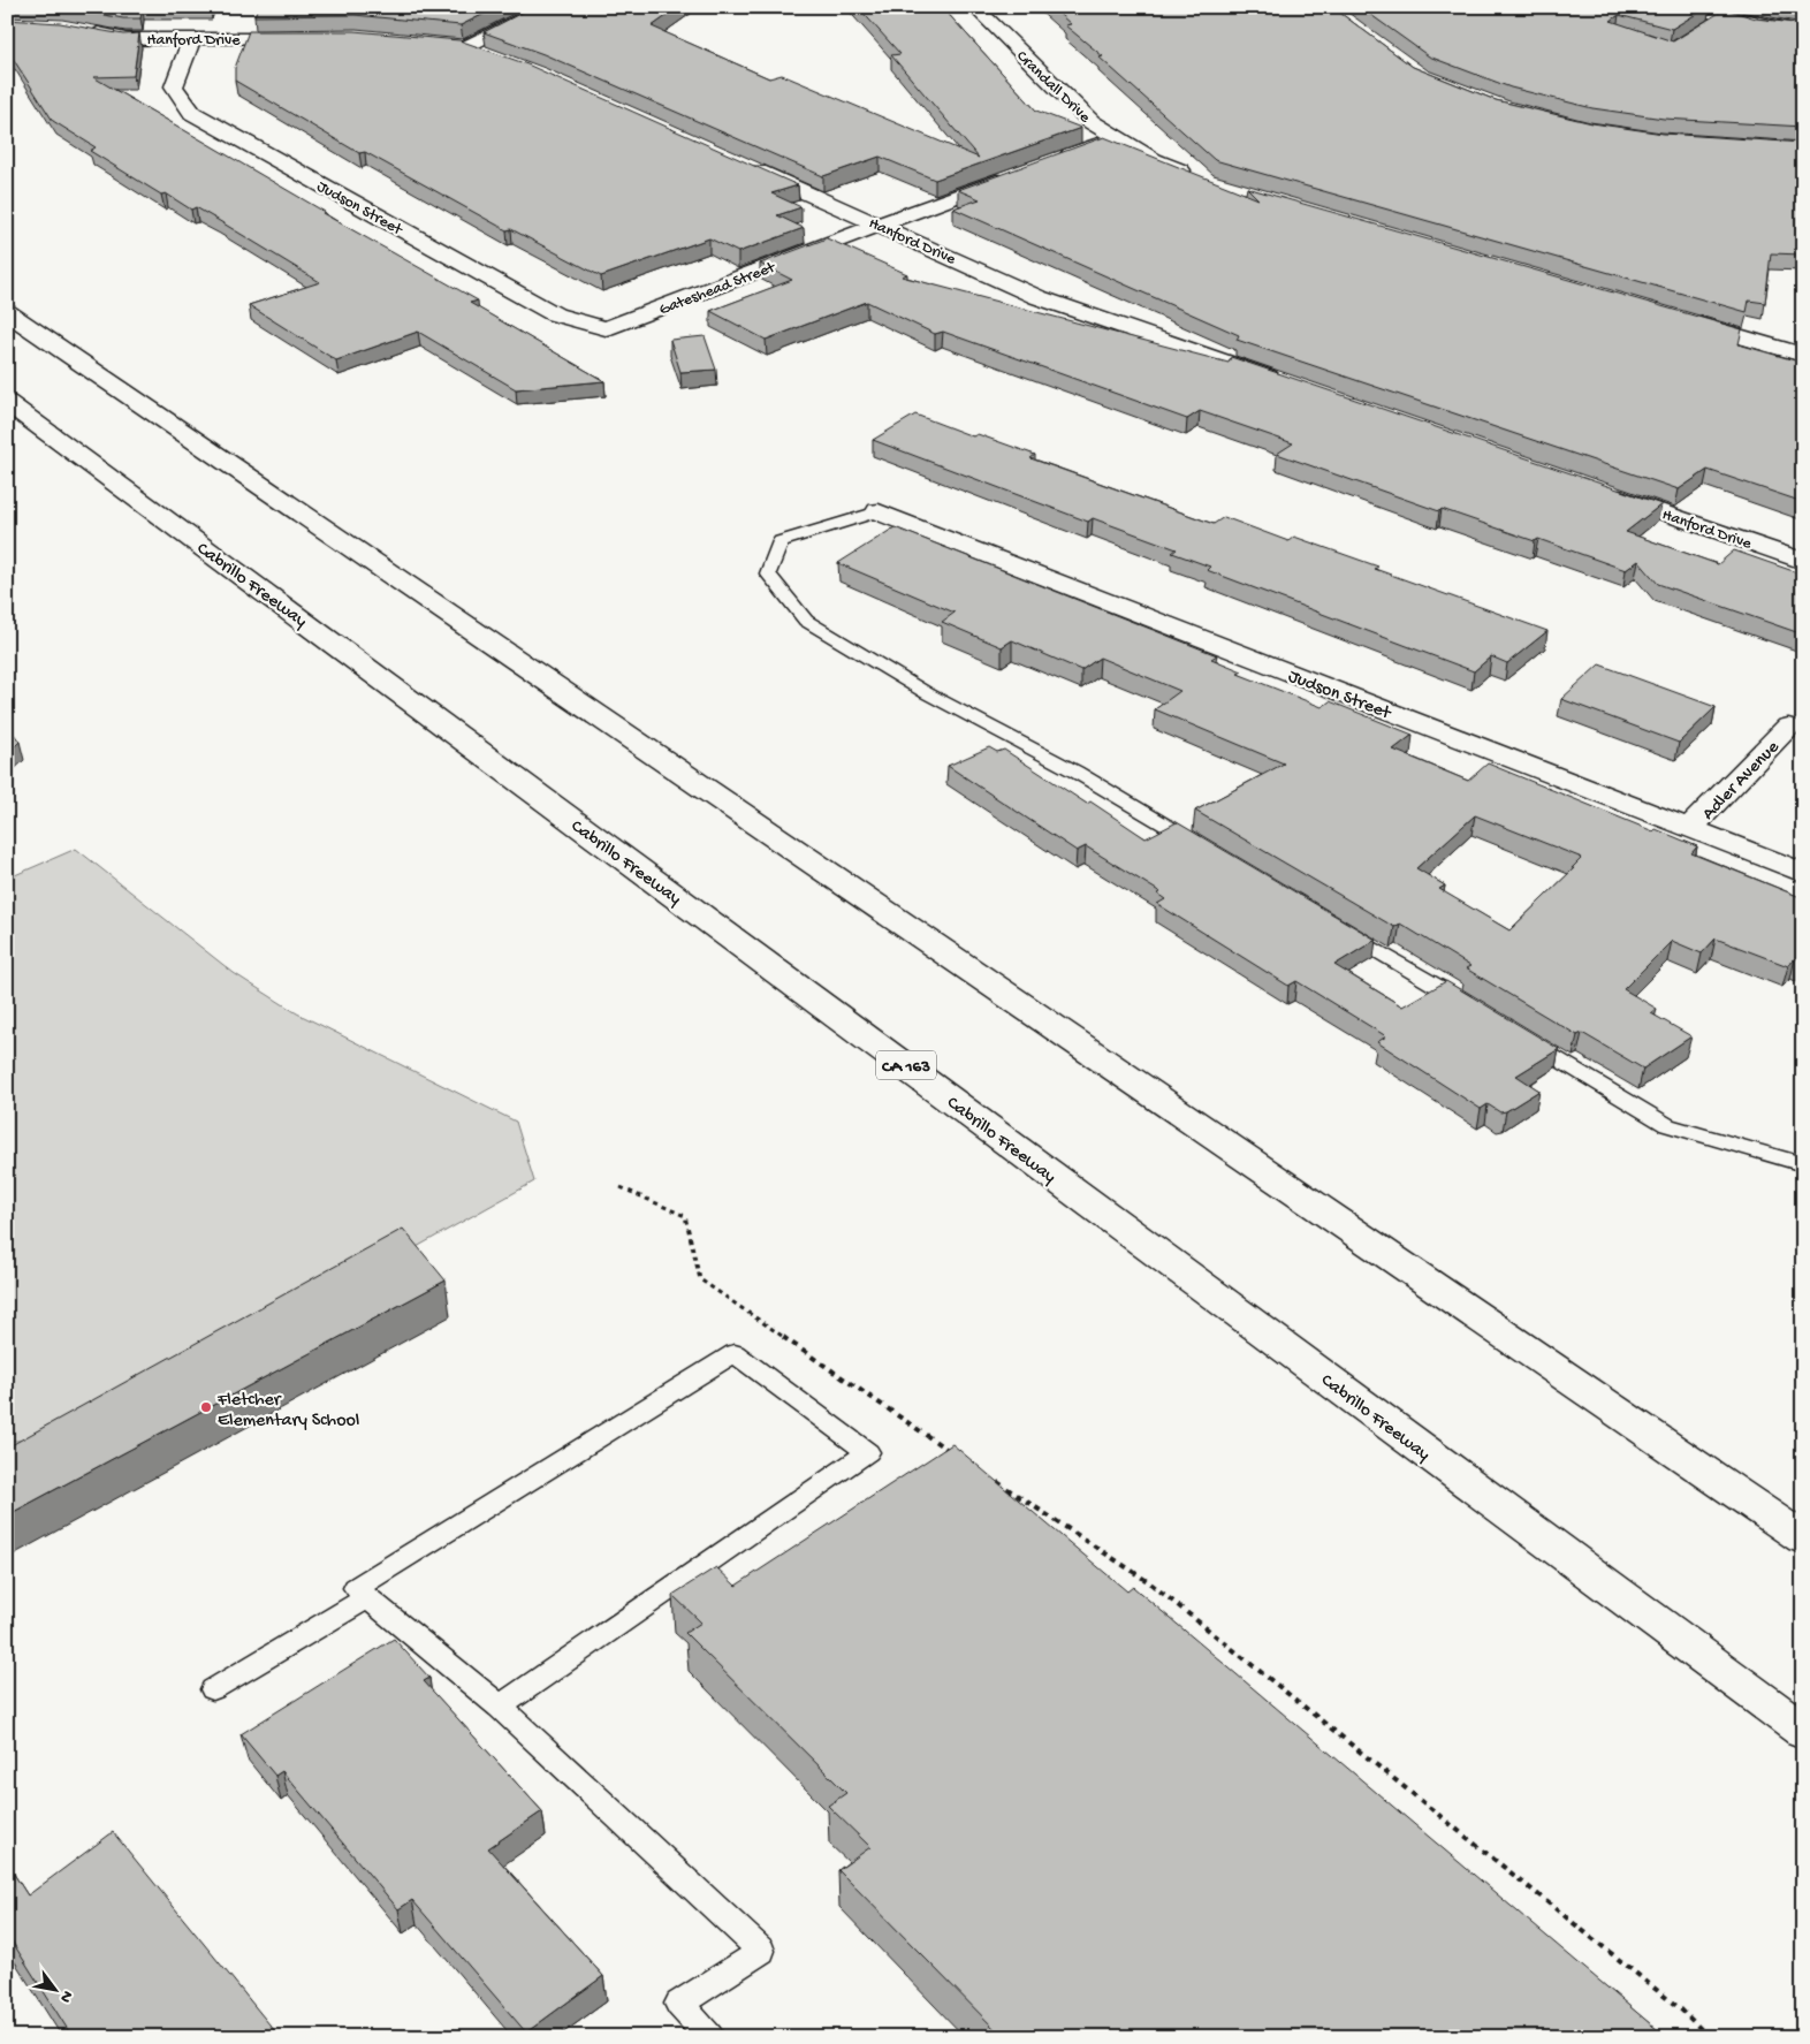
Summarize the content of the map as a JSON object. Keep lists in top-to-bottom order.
{
  "streets": {
    "main road": [
      "Hanford Drive",
      "Crandall Drive",
      "Judson Street",
      "Gateshead Street",
      "Cabrillo Freeway",
      "Adler Avenue",
      "CA 163"
    ]
  },
  "crossings": [
    ["Hanford Drive", "Judson Street"],
    ["Hanford Drive", "Gateshead Street"],
    ["Judson Street", "Gateshead Street"],
    ["Judson Street", "Adler Avenue"]
  ],
  "places": ["Fletcher Elementary School"],
  "north": "bottom right"
}
